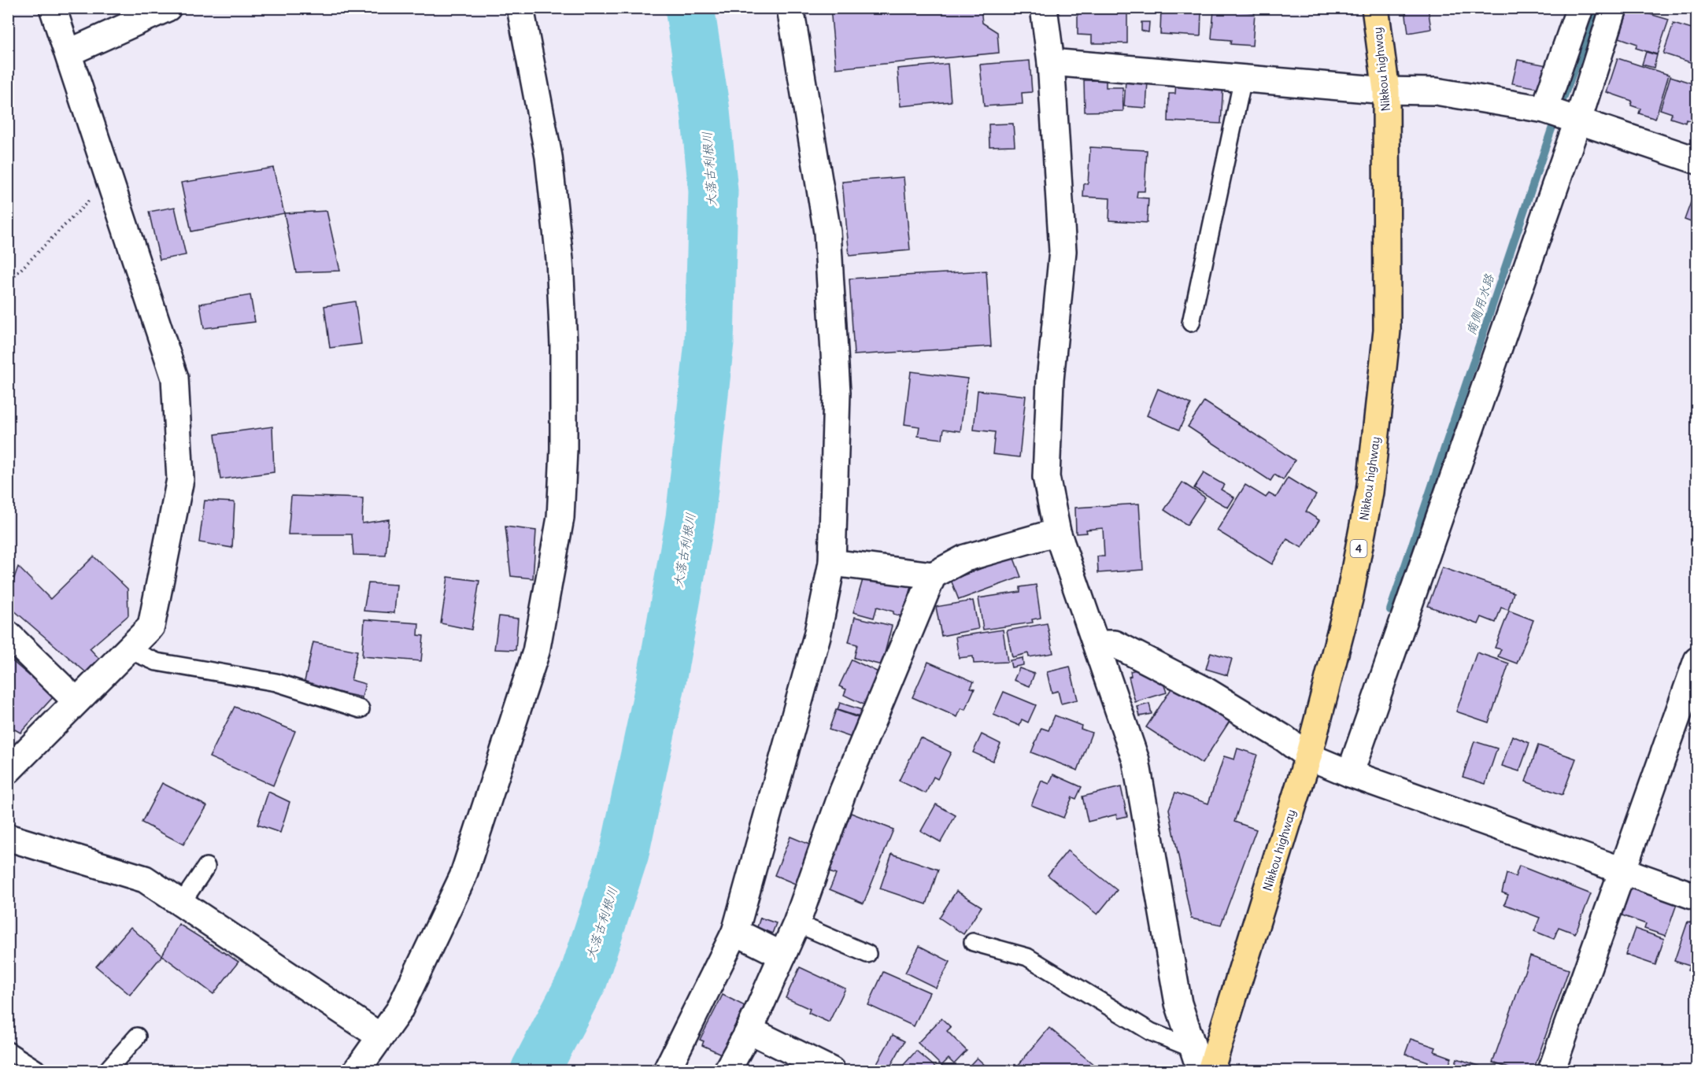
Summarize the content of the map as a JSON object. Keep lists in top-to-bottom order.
{
  "streets": {
    "highway": ["Nikkou highway", "4"]
  },
  "water": ["大落古利根川", "南側用水路"]
}
